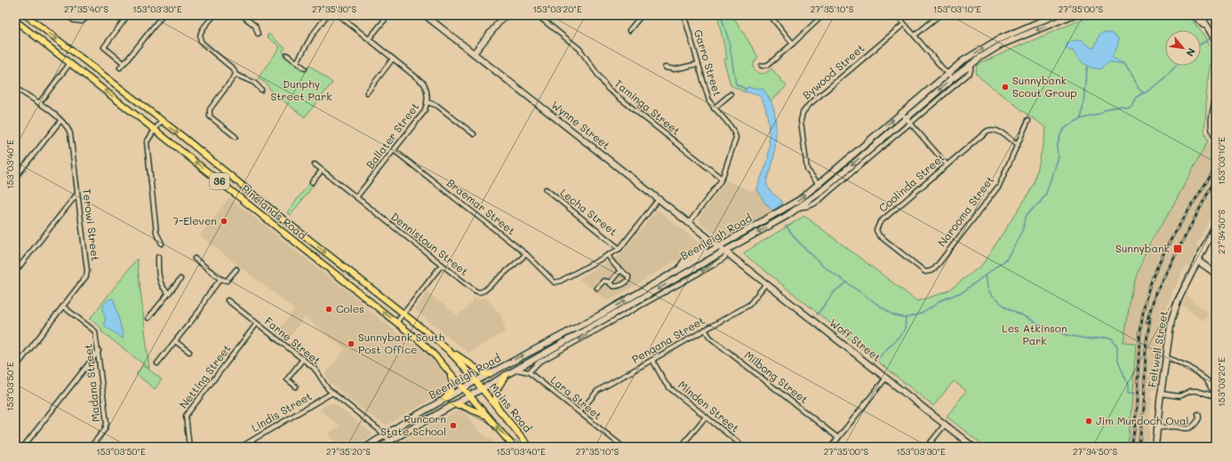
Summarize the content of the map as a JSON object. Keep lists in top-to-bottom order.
{
  "streets": {
    "main road": [
      "Wynne Street",
      "36",
      "Pinelands Road",
      "Beenleigh Road",
      "Woff Street",
      "Feltwell Street",
      "Mains Road"
    ],
    "street": [
      "Garro Street",
      "Bywood Street",
      "Taminga Street",
      "Ballater Street",
      "Coolinda Street",
      "Braemar Street",
      "Narooma Street",
      "Lecha Street",
      "Terowi Street",
      "Dennistoun Street",
      "Pengana Street",
      "Farne Street",
      "Netting Street",
      "Milbong Street",
      "Madana Street",
      "Lara Street",
      "Minden Street",
      "Lindis Street"
    ]
  },
  "crossings": [
    ["Garro Street", "Taminga Street"],
    ["Garro Street", "Wynne Street"],
    ["Bywood Street", "Beenleigh Road"],
    ["Wynne Street", "Beenleigh Road"],
    ["Wynne Street", "Woff Street"],
    ["Ballater Street", "Braemar Street"],
    ["Ballater Street", "Dennistoun Street"],
    ["Coolinda Street", "Narooma Street"],
    ["Braemar Street", "Dennistoun Street"],
    ["Pinelands Road", "Beenleigh Road"],
    ["Pinelands Road", "Mains Road"],
    ["Terowi Street", "Madana Street"],
    ["Beenleigh Road", "Woff Street"],
    ["Beenleigh Road", "Farne Street"],
    ["Beenleigh Road", "Lara Street"],
    ["Beenleigh Road", "Mains Road"],
    ["Pengana Street", "Woff Street"],
    ["Pengana Street", "Milbong Street"],
    ["Pengana Street", "Lara Street"],
    ["Pengana Street", "Minden Street"],
    ["Farne Street", "Netting Street"],
    ["Farne Street", "Lindis Street"]
  ],
  "parks": ["Dunphy Street Park", "Les Atkinson Park"],
  "places": {
    "other": [
      "Sunnybank Scout Group",
      "7-Eleven",
      "Coles",
      "Sunnybank South Post Office",
      "Jim Murdoch Oval",
      "Runcorn State School"
    ],
    "transit": ["Sunnybank"]
  },
  "north": "bottom right",
  "coordinates": [
    "27°35'40\"S",
    "153°03'30\"E",
    "27°35'30\"S",
    "153°03'20\"E",
    "27°35'10\"S",
    "153°03'10\"E",
    "27°35'00\"S",
    "153°03'40\"E",
    "27°34'50\"S",
    "153°03'50\"E",
    "27°35'20\"S"
  ]
}
